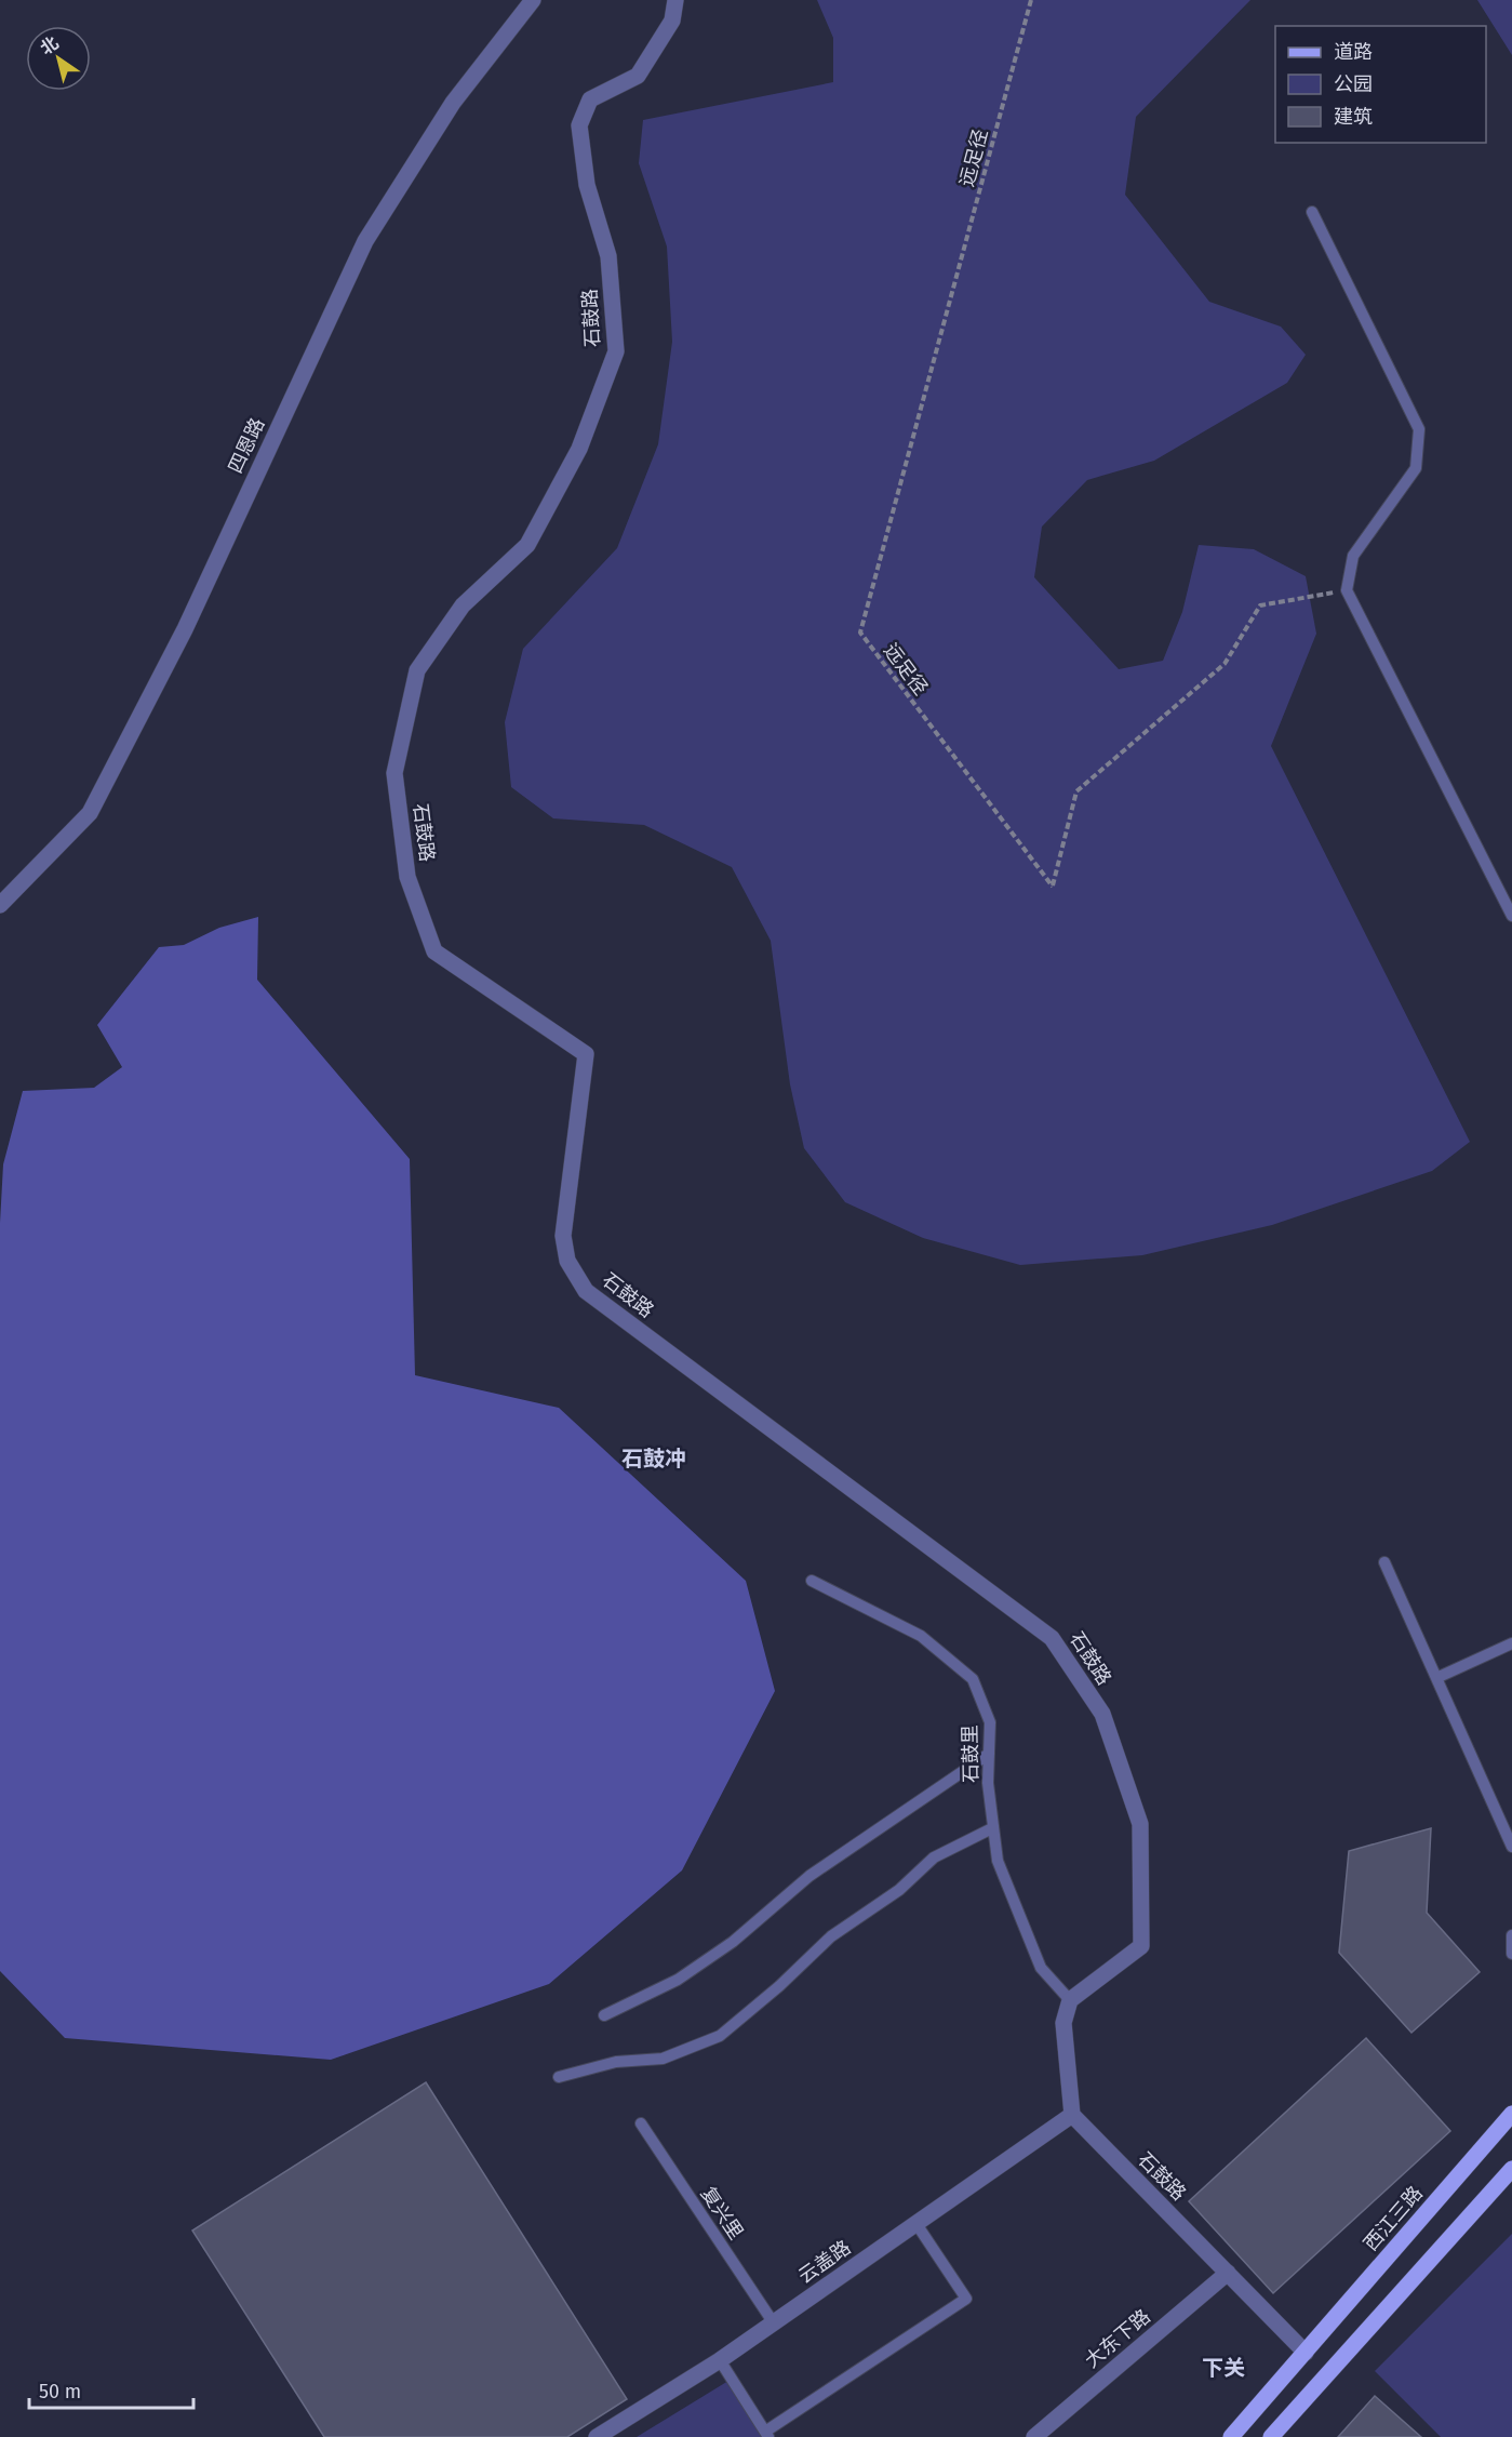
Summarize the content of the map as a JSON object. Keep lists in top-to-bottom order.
{
  "streets": {
    "main road": ["西江三路"],
    "street": [
      "石鼓路",
      "四恩路",
      "云盖路",
      "大东下路"
    ],
    "lane": ["石鼓里", "复兴里"],
    "path": ["远足径"]
  },
  "crossings": [
    ["石鼓路", "石鼓里"],
    ["石鼓路", "西江三路"],
    ["石鼓路", "云盖路"],
    ["石鼓路", "大东下路"],
    ["复兴里", "云盖路"]
  ],
  "districts": ["石鼓冲", "下关"],
  "legend": ["道路", "公园", "建筑"],
  "scale_bar": "50 m",
  "north": "top left"
}
